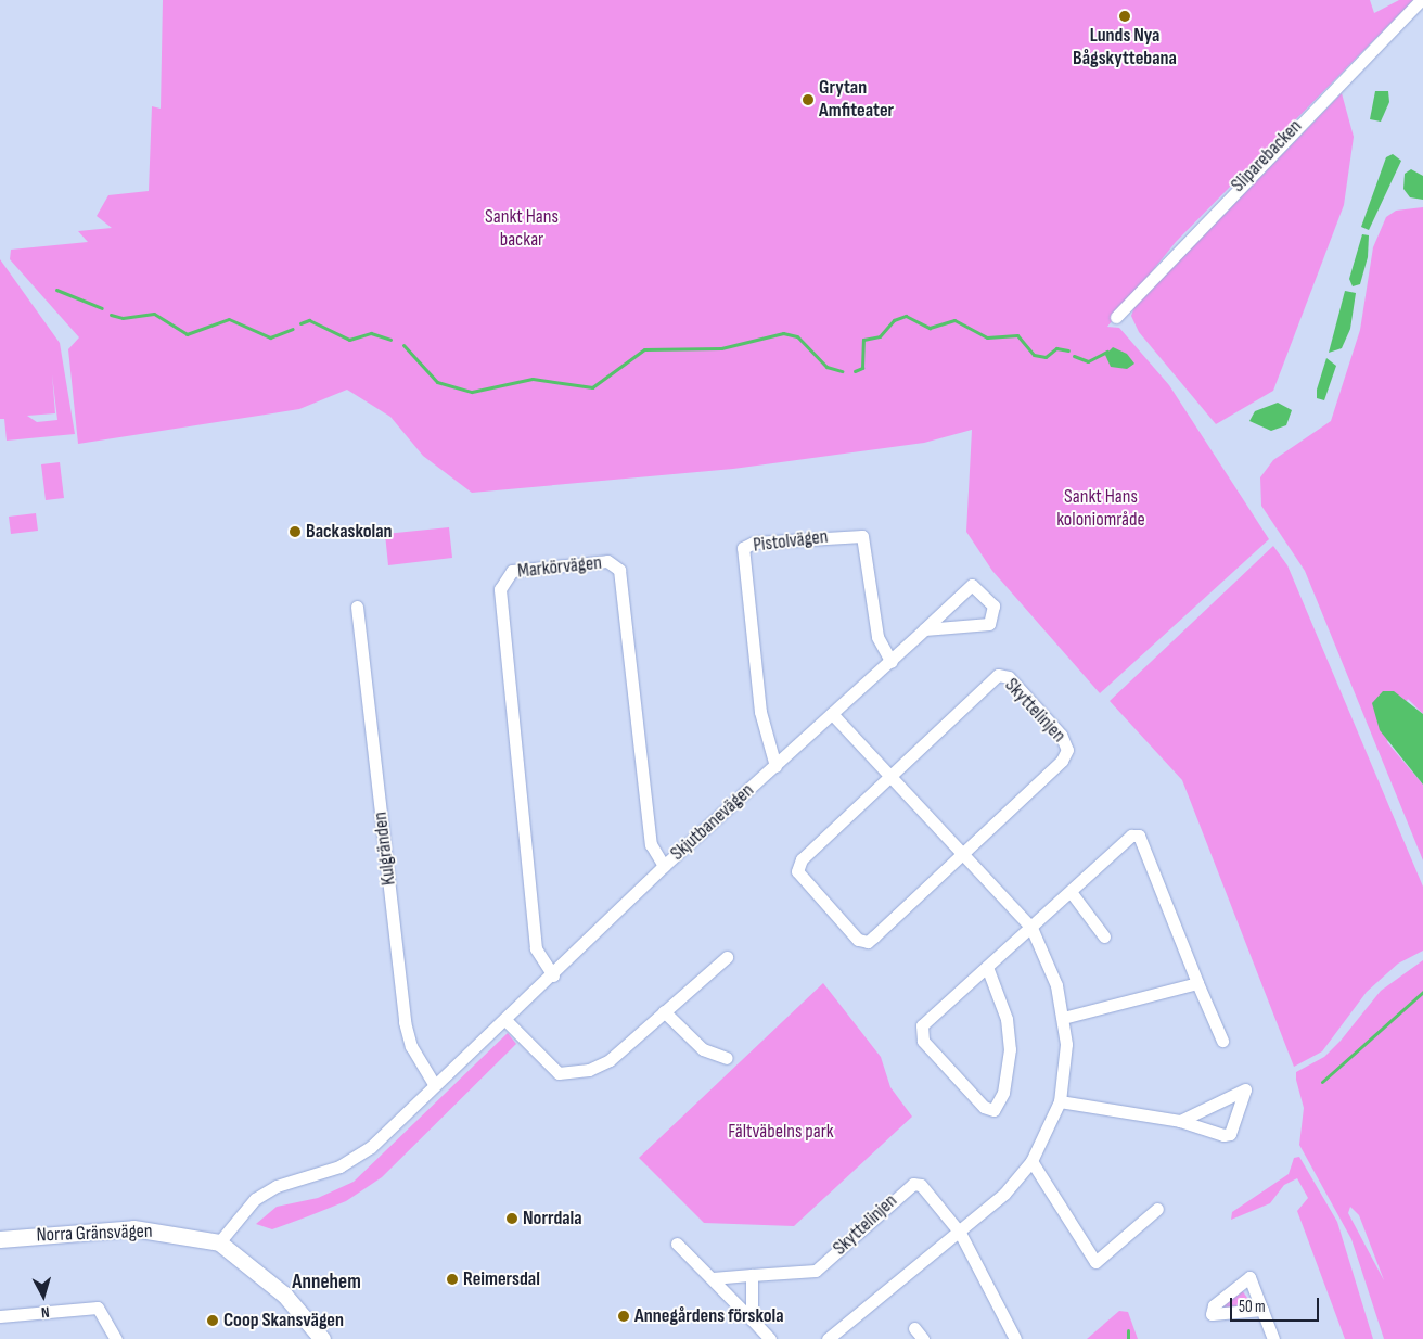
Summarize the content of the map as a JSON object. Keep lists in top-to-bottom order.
{
  "streets": {
    "street": [
      "Sliparebacken",
      "Pistolvägen",
      "Markörvägen",
      "Skyttelinjen",
      "Skjutbanevägen",
      "Kulgränden",
      "Norra Gränsvägen"
    ]
  },
  "crossings": [
    ["Pistolvägen", "Skjutbanevägen"],
    ["Markörvägen", "Skjutbanevägen"],
    ["Skjutbanevägen", "Kulgränden"],
    ["Skjutbanevägen", "Norra Gränsvägen"]
  ],
  "districts": ["Annehem"],
  "parks": ["Sankt Hans backar", "Sankt Hans koloniområde", "Fältväbelns park"],
  "places": [
    "Lunds Nya Bågskyttebana",
    "Grytan Amfiteater",
    "Backaskolan",
    "Norrdala",
    "Reimersdal",
    "Annegårdens förskola",
    "Coop Skansvägen"
  ],
  "scale_bar": "50 m",
  "north": "bottom"
}
